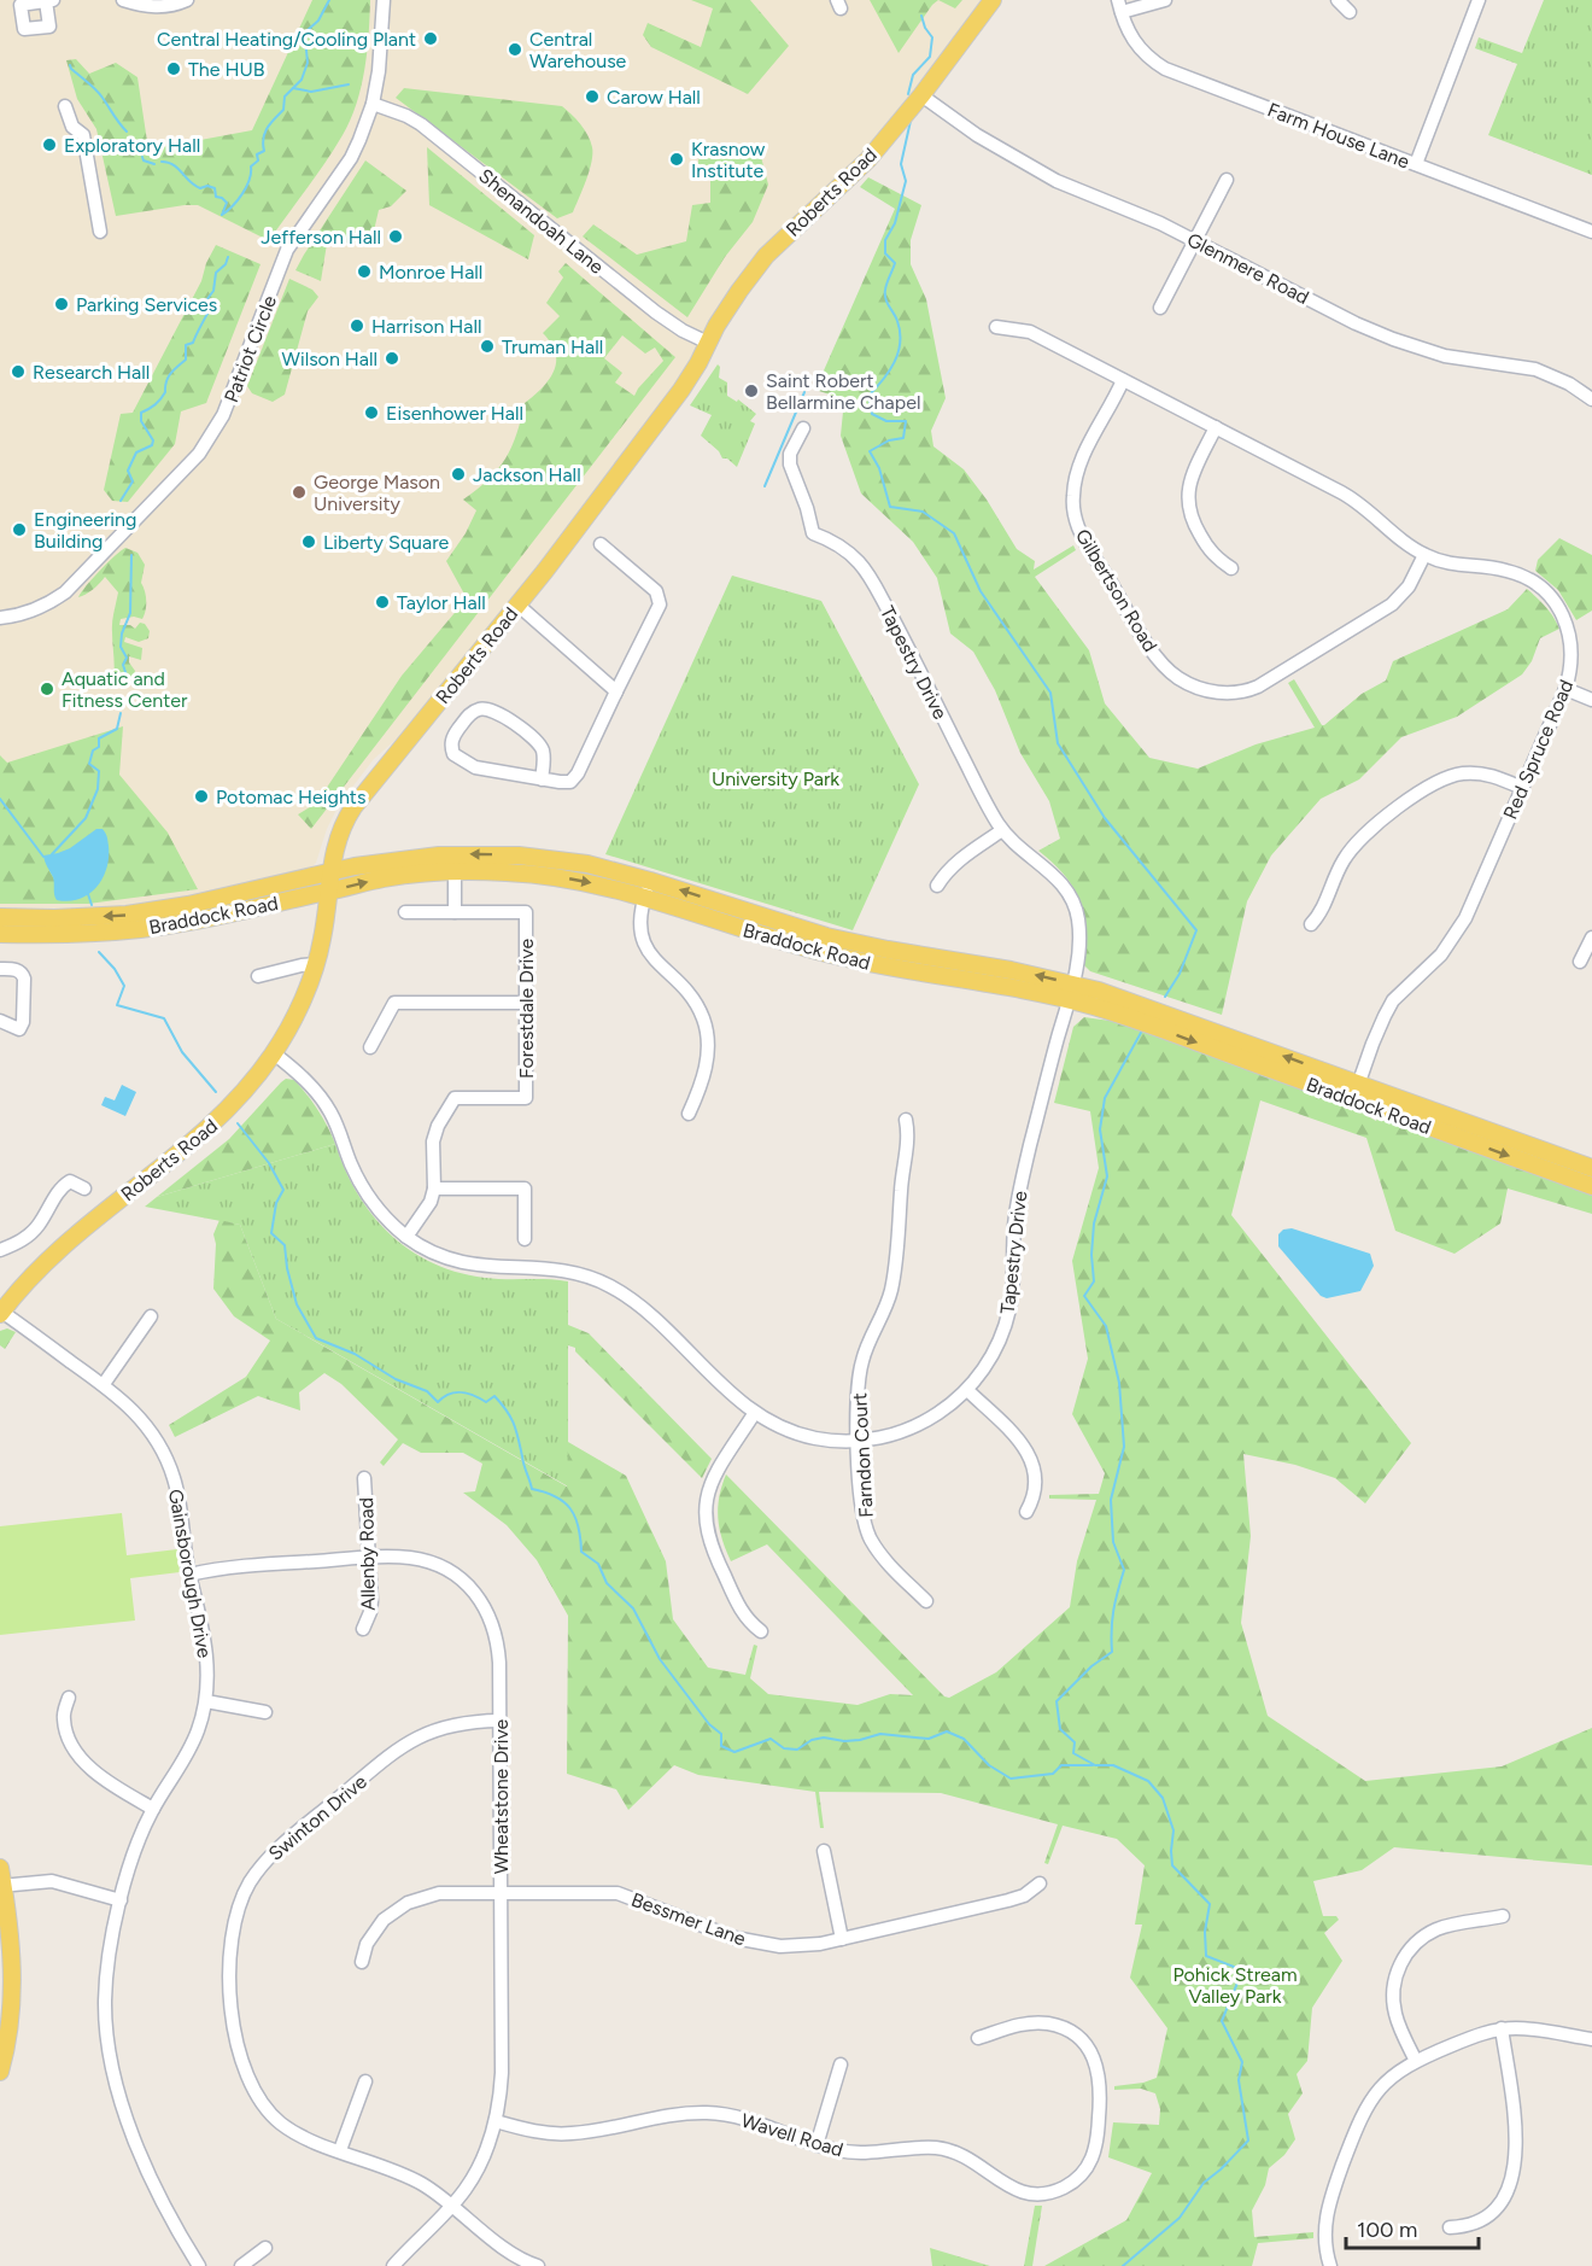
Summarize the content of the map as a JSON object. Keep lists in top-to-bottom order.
{
  "streets": {
    "main road": ["Roberts Road", "Braddock Road"],
    "street": [
      "Farm House Lane",
      "Shenandoah Lane",
      "Glenmere Road",
      "Patriot Circle",
      "Gilbertson Road",
      "Tapestry Drive",
      "Red Spruce Road",
      "Forestdale Drive",
      "Farndon Court",
      "Allenby Road",
      "Gainsborough Drive",
      "Wheatstone Drive",
      "Swinton Drive",
      "Bessmer Lane",
      "Wavell Road"
    ]
  },
  "crossings": [
    ["Roberts Road", "Shenandoah Lane"],
    ["Roberts Road", "Glenmere Road"],
    ["Roberts Road", "Tapestry Drive"],
    ["Roberts Road", "Braddock Road"],
    ["Roberts Road", "Gainsborough Drive"],
    ["Shenandoah Lane", "Patriot Circle"],
    ["Gilbertson Road", "Red Spruce Road"],
    ["Tapestry Drive", "Braddock Road"],
    ["Tapestry Drive", "Forestdale Drive"],
    ["Tapestry Drive", "Farndon Court"],
    ["Red Spruce Road", "Braddock Road"],
    ["Allenby Road", "Wheatstone Drive"],
    ["Gainsborough Drive", "Wheatstone Drive"],
    ["Wheatstone Drive", "Swinton Drive"],
    ["Wheatstone Drive", "Bessmer Lane"],
    ["Wheatstone Drive", "Wavell Road"]
  ],
  "parks": ["University Park", "Pohick Stream Valley Park"],
  "places": [
    "Central Heating/Cooling Plant",
    "Central Warehouse",
    "The HUB",
    "Carow Hall",
    "Exploratory Hall",
    "Krasnow Institute",
    "Jefferson Hall",
    "Monroe Hall",
    "Parking Services",
    "Harrison Hall",
    "Truman Hall",
    "Wilson Hall",
    "Research Hall",
    "Saint Robert Bellarmine Chapel",
    "Eisenhower Hall",
    "Jackson Hall",
    "George Mason University",
    "Engineering Building",
    "Liberty Square",
    "Taylor Hall",
    "Aquatic and Fitness Center",
    "Potomac Heights"
  ],
  "scale_bar": "100 m"
}
